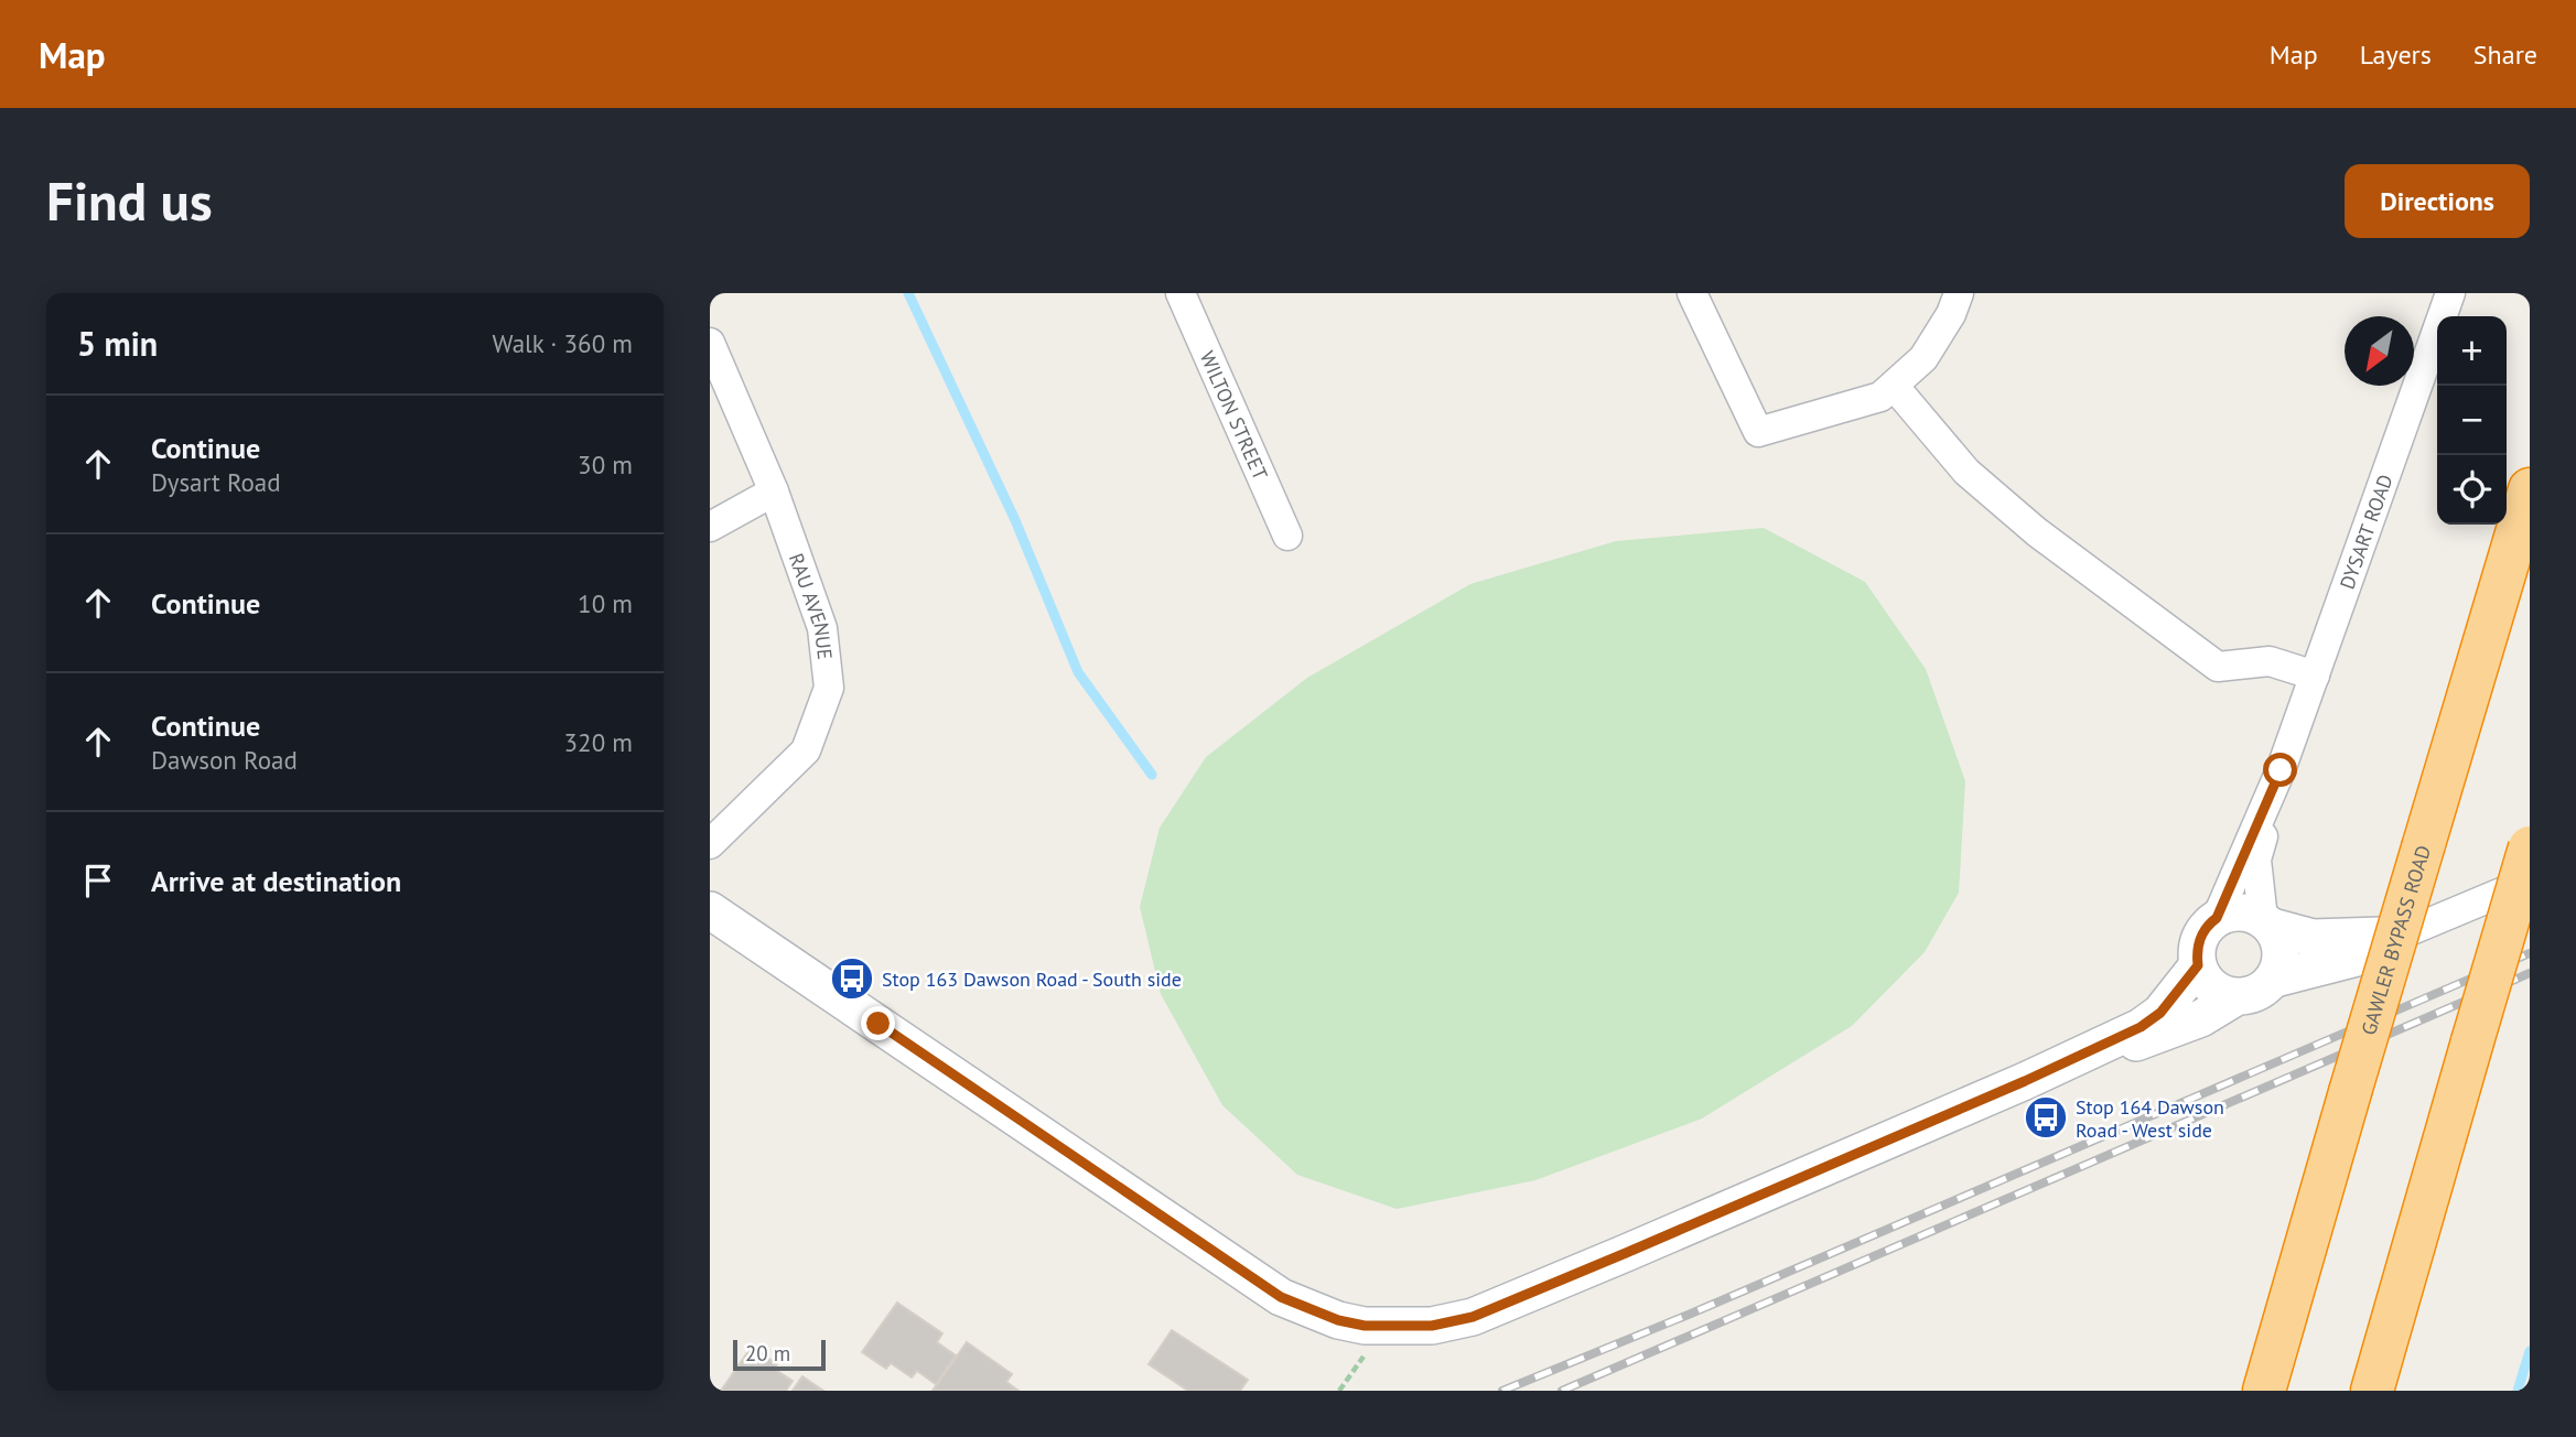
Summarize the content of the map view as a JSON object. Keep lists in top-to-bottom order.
{
  "streets": {
    "highway": ["GAWLER BYPASS ROAD"],
    "street": ["WILTON STREET", "DYSART ROAD", "RAU AVENUE"]
  },
  "places": {
    "bus stop": ["Stop 163 Dawson Road - South side", "Stop 164 Dawson Road - West side"]
  },
  "scale_bar": "20 m",
  "north": "bottom left",
  "page": {
    "header": "Map",
    "nav": ["Map", "Layers", "Share"],
    "buttons": "Directions",
    "title": "Find us",
    "heading": ["5 min", "Walk · 360 m"],
    "map_buttons": ["+", "−"],
    "list": [
      ["Continue", "Dysart Road", "30 m"],
      ["Continue", "10 m"],
      ["Continue", "Dawson Road", "320 m"],
      "Arrive at destination"
    ],
    "scale": "20 m"
  }
}
